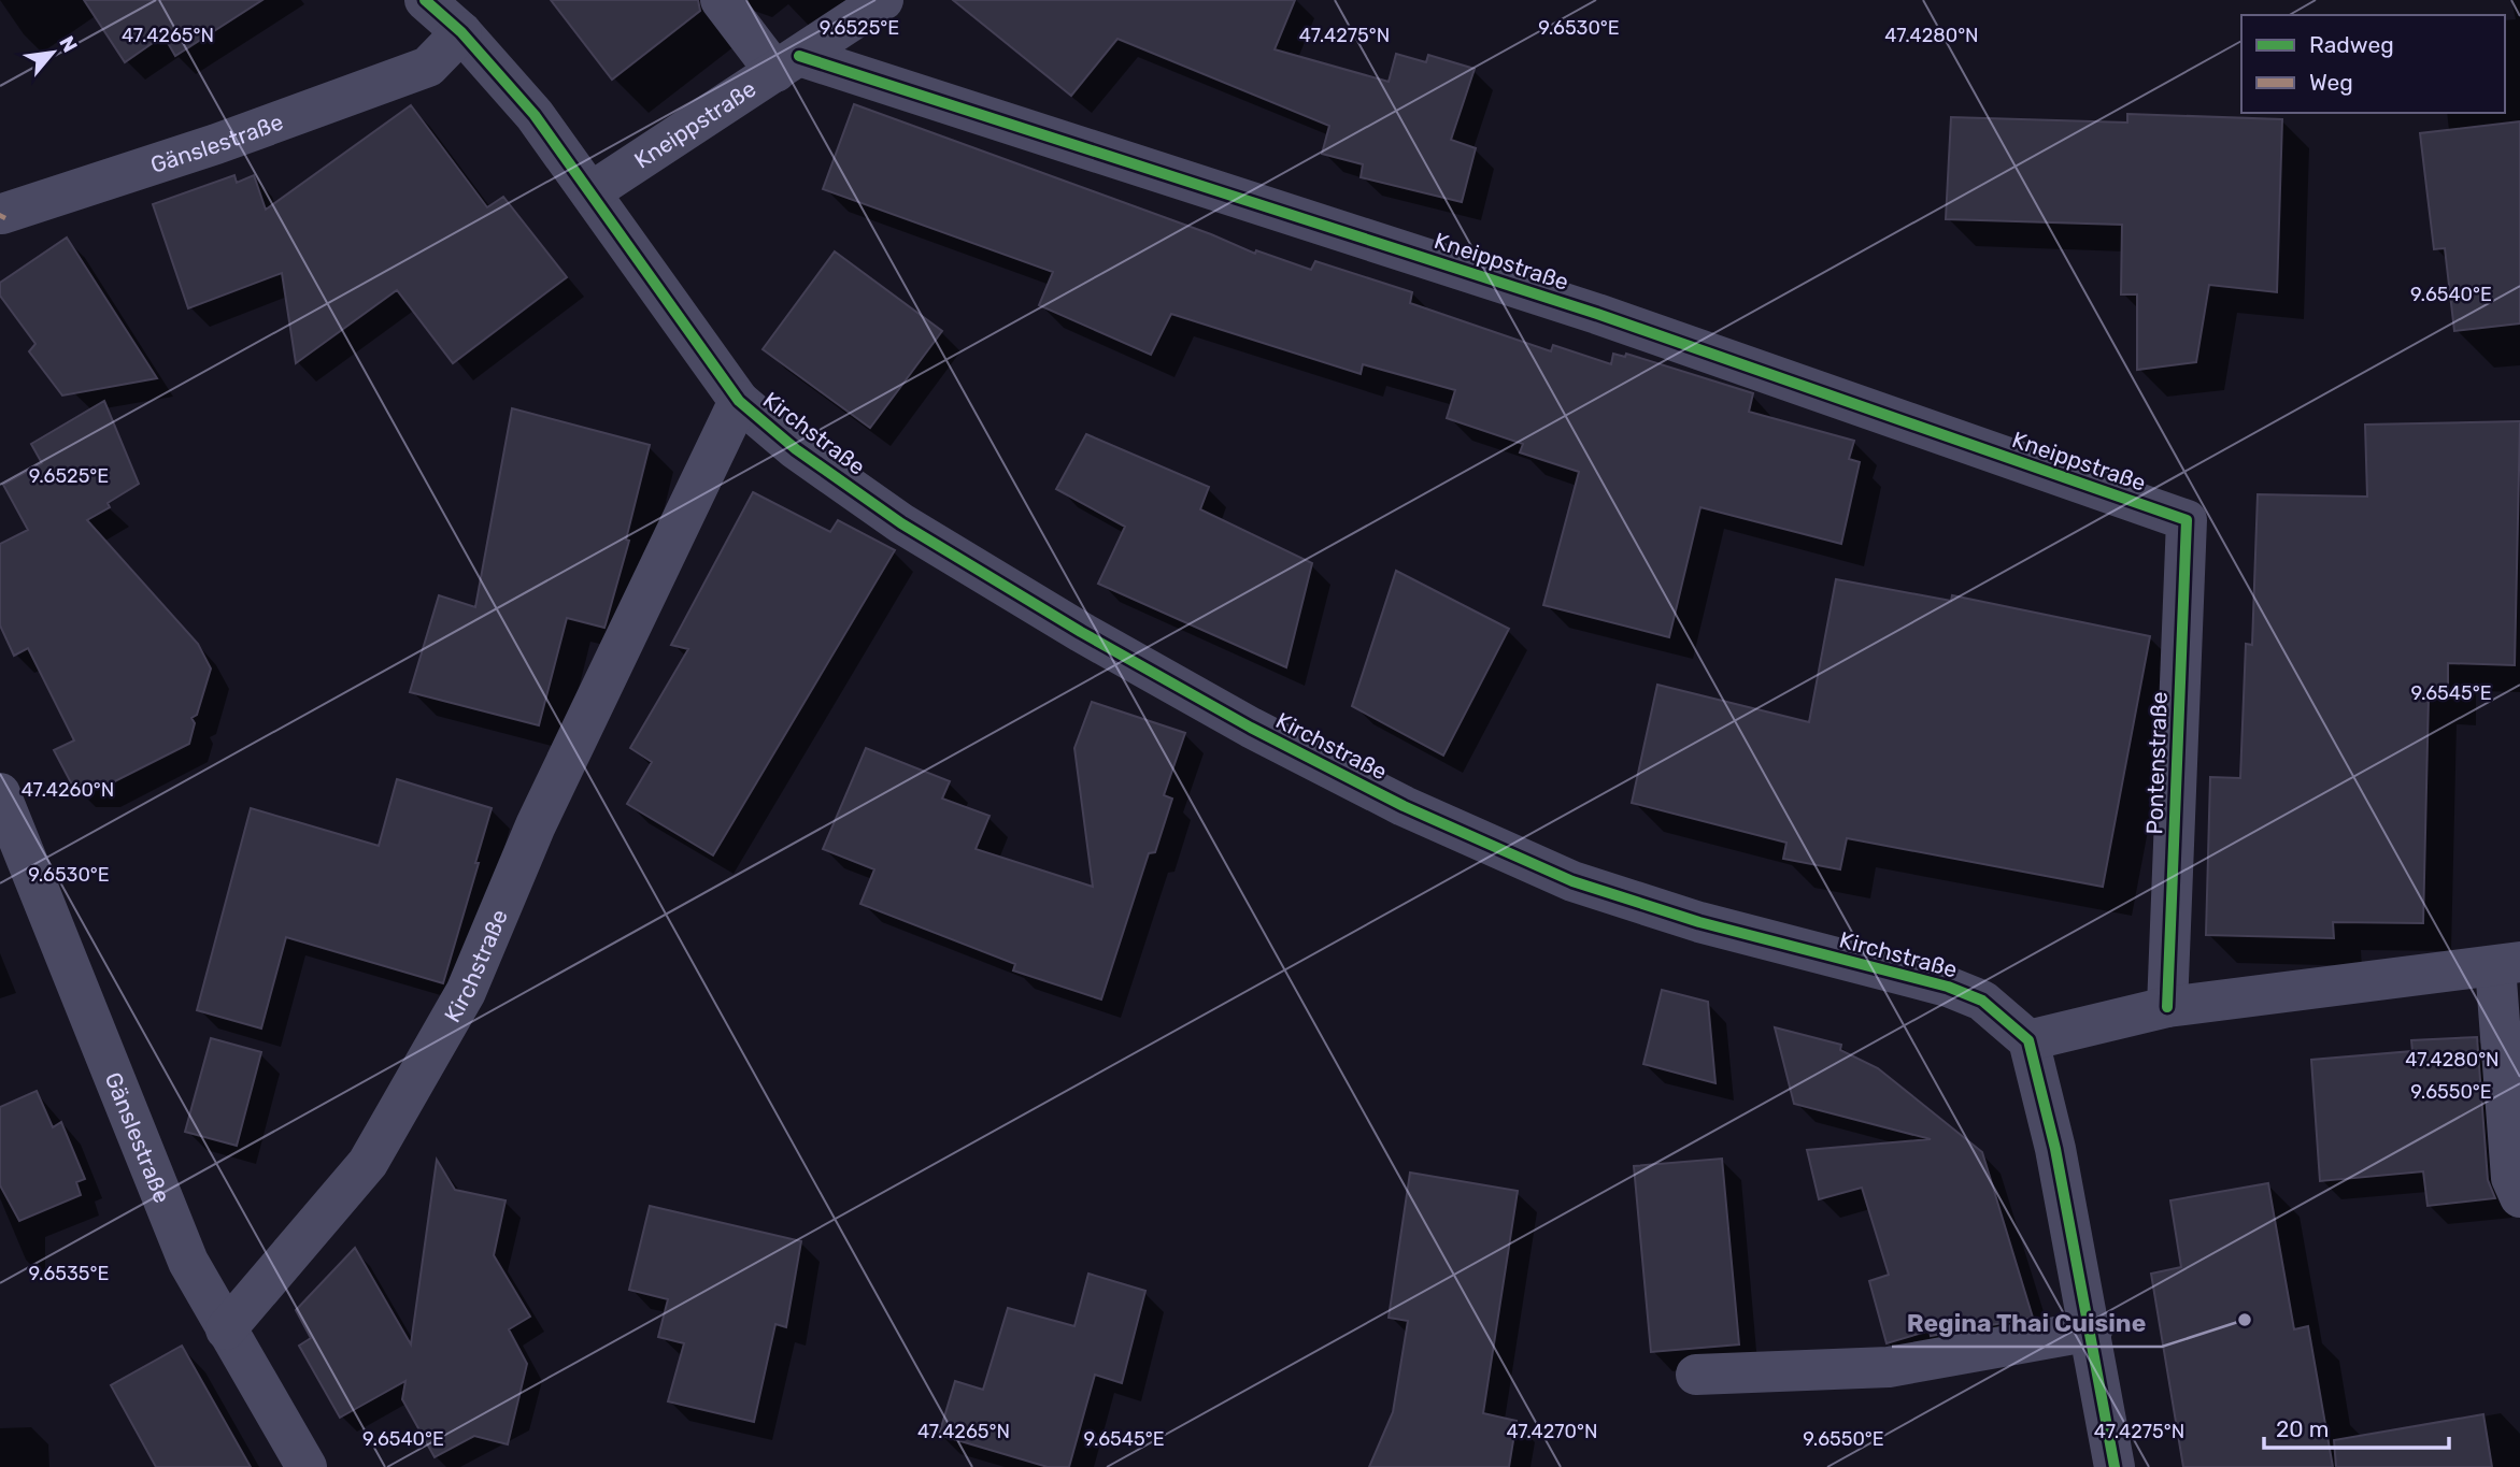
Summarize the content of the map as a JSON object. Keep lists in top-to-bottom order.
{
  "streets": {
    "street": [
      "Kneippstraße",
      "Gänslestraße",
      "Kirchstraße",
      "Pontenstraße"
    ]
  },
  "crossings": [
    ["Kneippstraße", "Kirchstraße"],
    ["Kneippstraße", "Pontenstraße"],
    ["Gänslestraße", "Kirchstraße"]
  ],
  "places": ["Regina Thai Cuisine"],
  "legend": ["Radweg", "Weg"],
  "scale_bar": "20 m",
  "north": "top right",
  "coordinates": [
    "9.6525°E",
    "9.6530°E",
    "47.4265°N",
    "47.4275°N",
    "47.4280°N",
    "9.6540°E",
    "9.6545°E",
    "47.4260°N",
    "9.6550°E",
    "9.6535°E",
    "47.4270°N"
  ]
}
